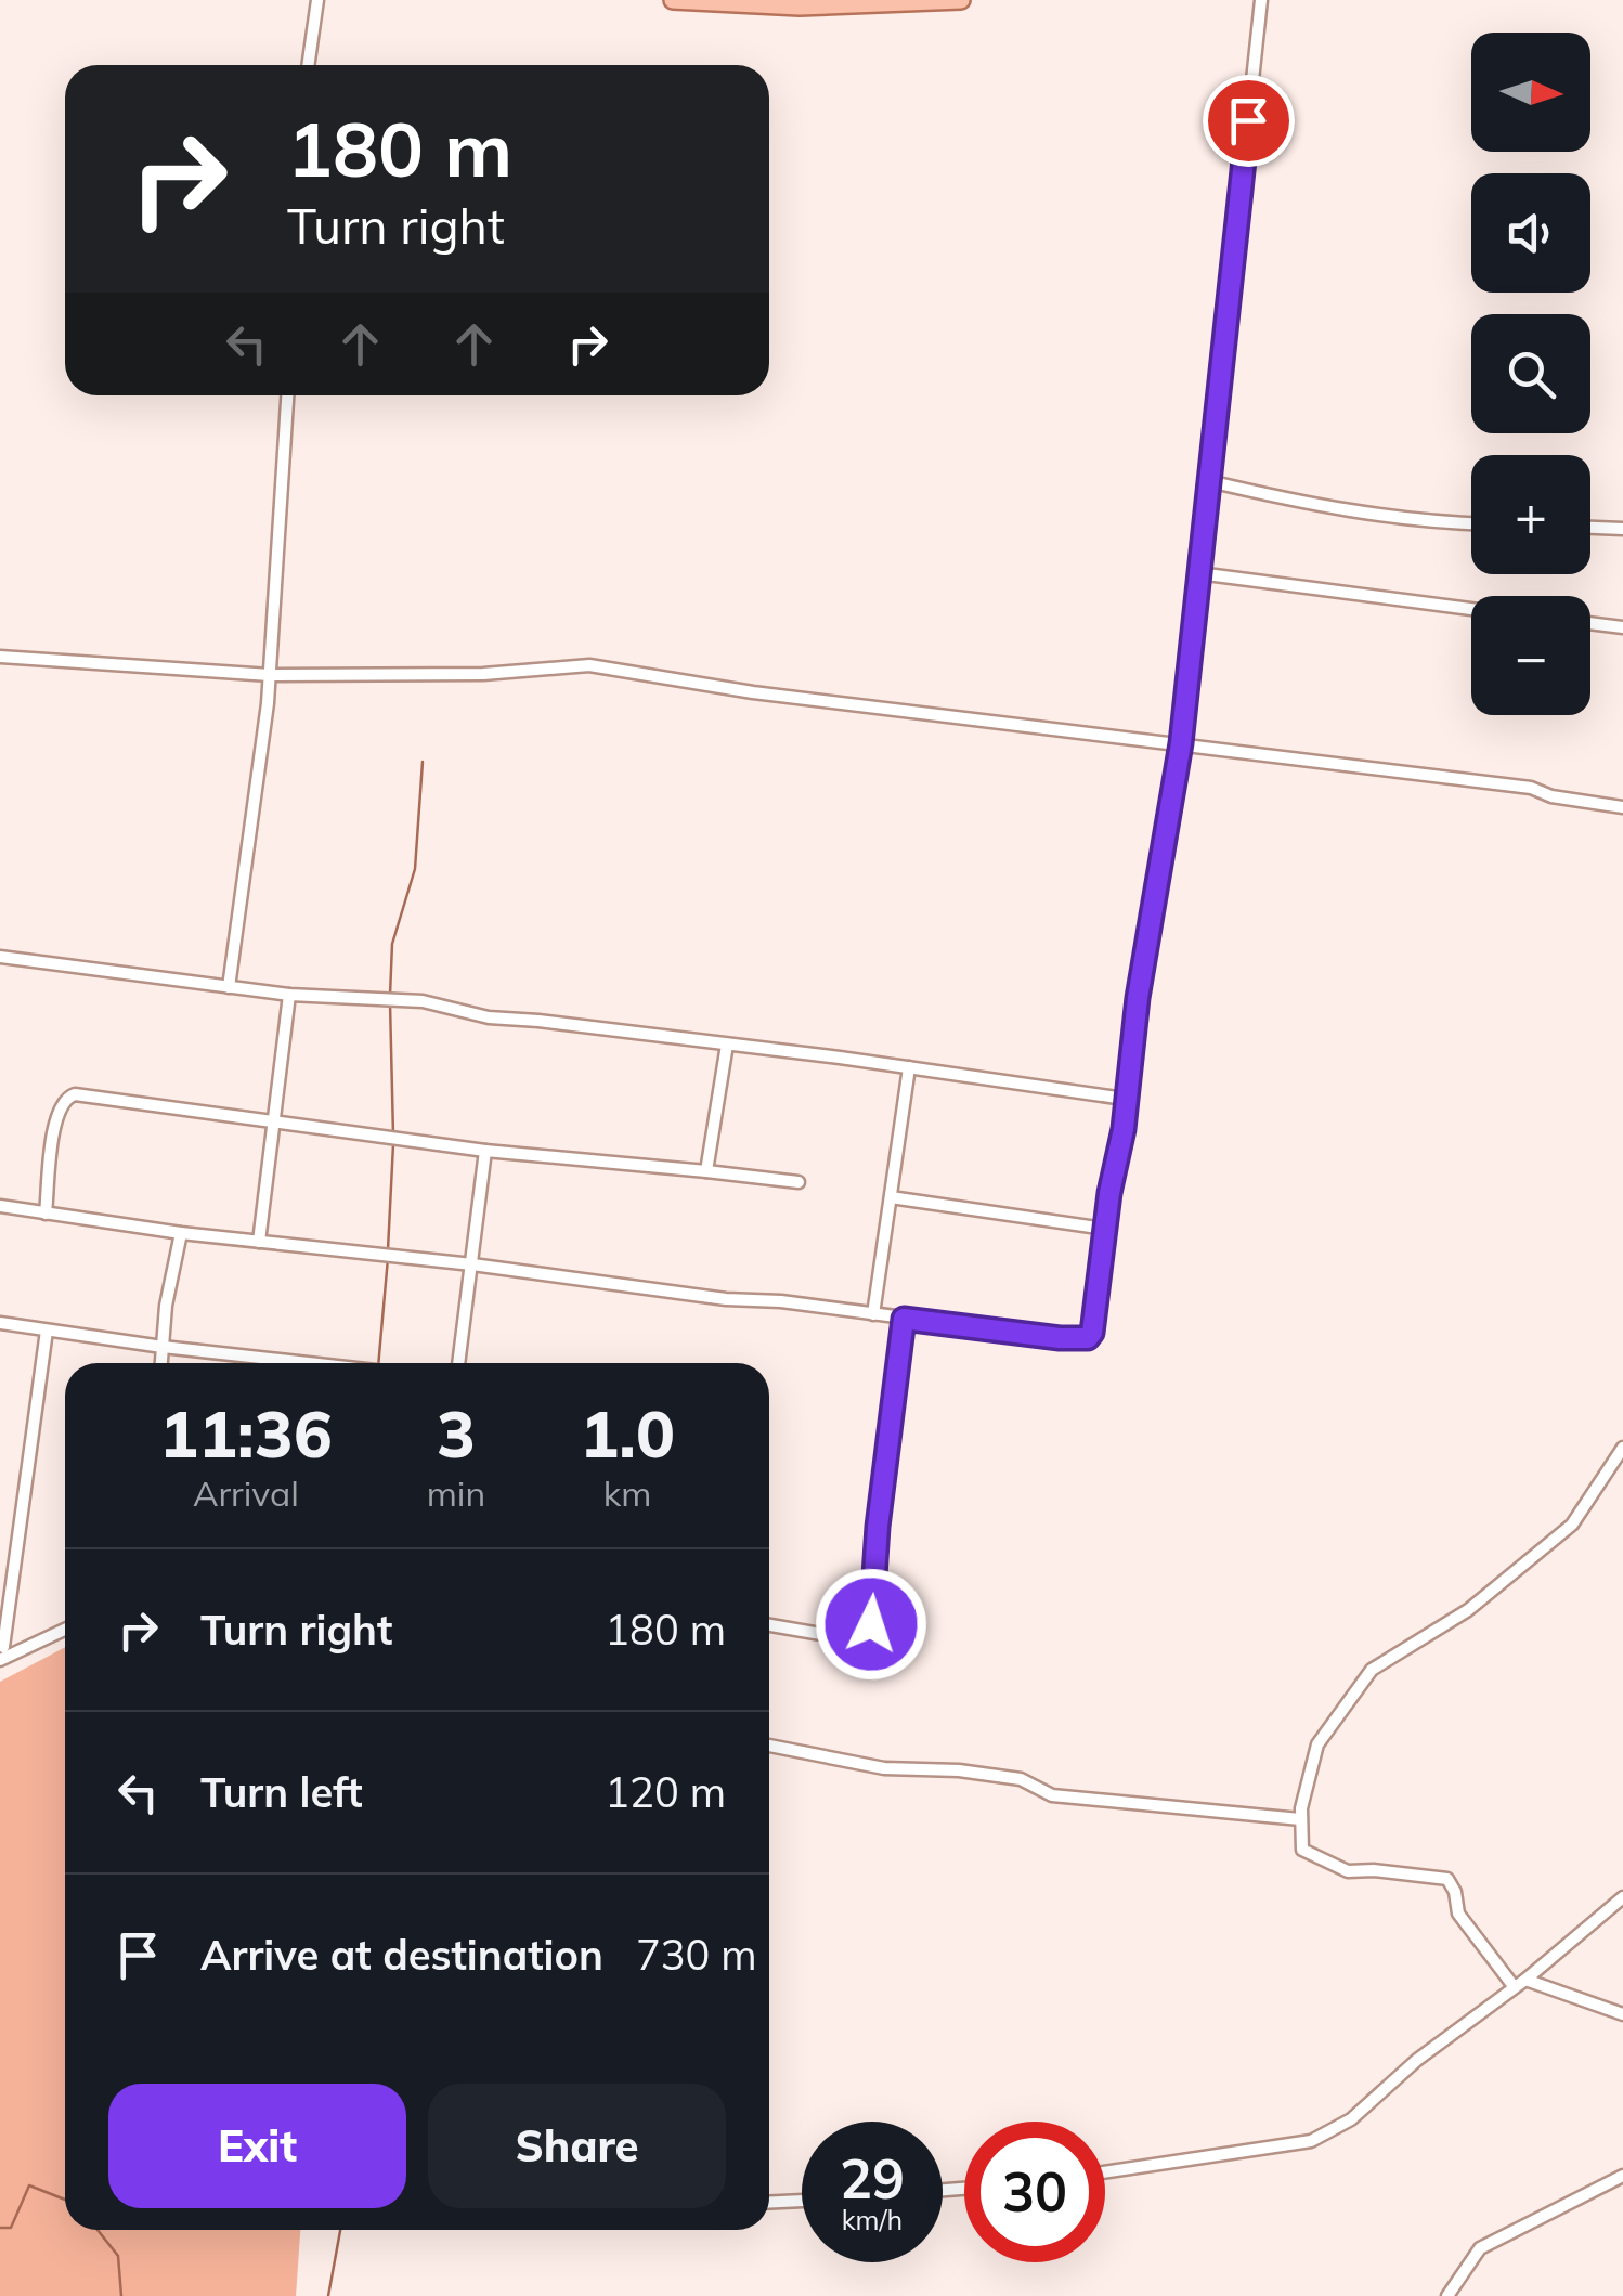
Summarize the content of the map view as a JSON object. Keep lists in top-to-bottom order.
{
  "north": "right",
  "page": {
    "map_buttons": ["+", "−"],
    "turn": ["180 m", "Turn right"],
    "eta": [
      "11:36",
      "Arrival",
      "3",
      "min",
      "1.0",
      "km"
    ],
    "list": [
      {
        "name": "Turn right",
        "value": "180 m"
      },
      {
        "name": "Turn left",
        "value": "120 m"
      },
      {
        "name": "Arrive at destination",
        "value": "730 m"
      }
    ],
    "buttons": ["Exit", "Share"],
    "speed": "29 km/h",
    "limit": "30"
  }
}
